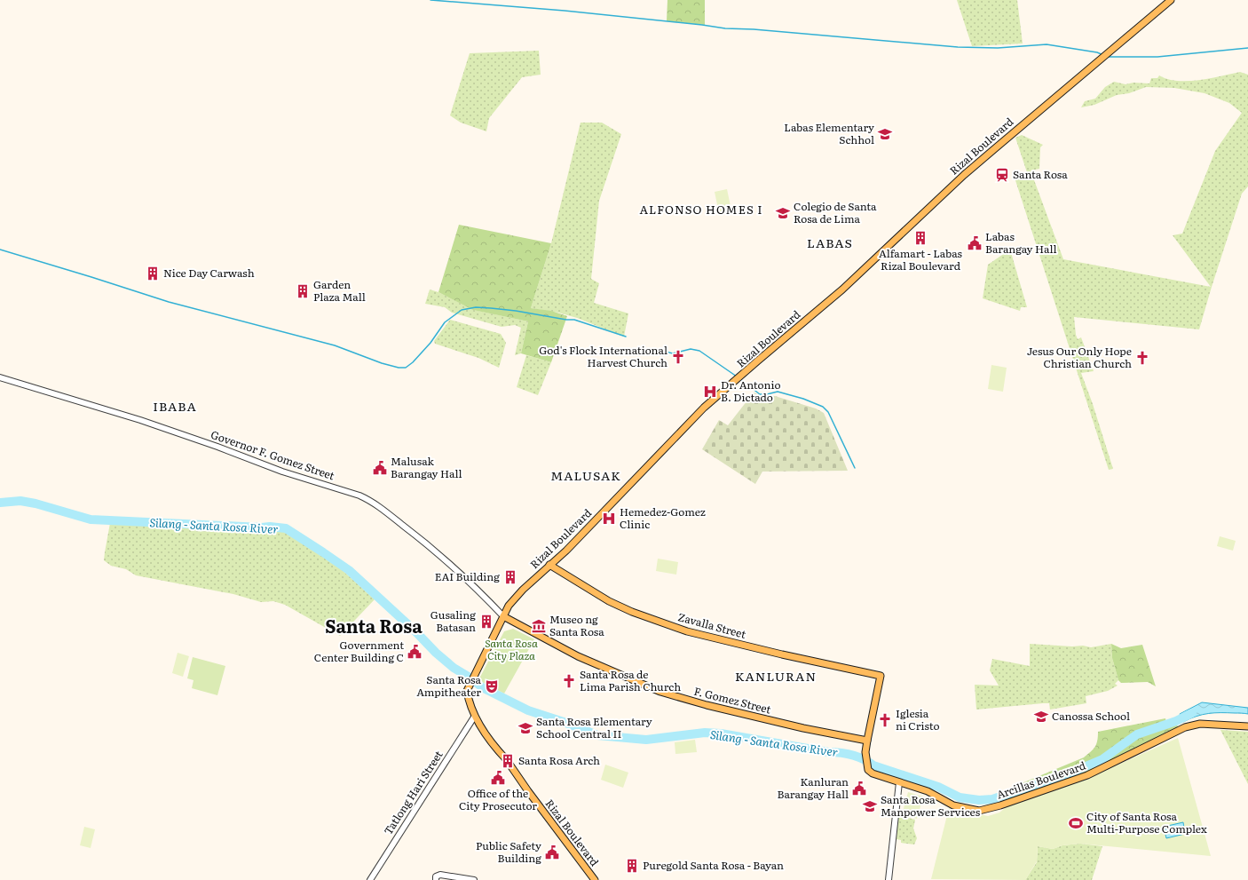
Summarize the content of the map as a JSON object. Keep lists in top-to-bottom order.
{
  "streets": {
    "main road": [
      "Rizal Boulevard",
      "Zavalla Street",
      "F. Gomez Street",
      "Arcillas Boulevard"
    ],
    "street": ["Governor F. Gomez Street", "Tatlong Hari Street"]
  },
  "crossings": [
    ["Rizal Boulevard", "Governor F. Gomez Street"],
    ["Rizal Boulevard", "Zavalla Street"],
    ["Rizal Boulevard", "F. Gomez Street"],
    ["Rizal Boulevard", "Tatlong Hari Street"],
    ["Governor F. Gomez Street", "F. Gomez Street"],
    ["Zavalla Street", "Arcillas Boulevard"],
    ["F. Gomez Street", "Arcillas Boulevard"]
  ],
  "districts": [
    "ALFONSO HOMES I",
    "LABAS",
    "IBABA",
    "MALUSAK",
    "Santa Rosa",
    "KANLURAN"
  ],
  "water": ["Silang - Santa Rosa River"],
  "parks": ["Santa Rosa City Plaza"],
  "places": {
    "school or university": [
      "Labas Elementary Schhol",
      "Colegio de Santa Rosa de Lima",
      "Canossa School",
      "Santa Rosa Elementary School Central II",
      "Santa Rosa Manpower Services"
    ],
    "station": ["Santa Rosa"],
    "building": [
      "Alfamart - Labas Rizal Boulevard",
      "Nice Day Carwash",
      "Garden Plaza Mall",
      "EAI Building",
      "Gusaling Batasan",
      "Santa Rosa Arch",
      "Puregold Santa Rosa - Bayan"
    ],
    "public building": [
      "Labas Barangay Hall",
      "Malusak Barangay Hall",
      "Government Center Building C",
      "Office of the City Prosecutor",
      "Kanluran Barangay Hall",
      "Public Safety Building"
    ],
    "church": [
      "God's Flock International Harvest Church",
      "Jesus Our Only Hope Christian Church",
      "Santa Rosa de Lima Parish Church",
      "Iglesia ni Cristo"
    ],
    "hospital": ["Dr. Antonio B. Dictado", "Hemedez-Gomez Clinic"],
    "museum": ["Museo ng Santa Rosa"],
    "theatre": ["Santa Rosa Ampitheater"],
    "sports": ["City of Santa Rosa Multi-Purpose Complex"]
  }
}
